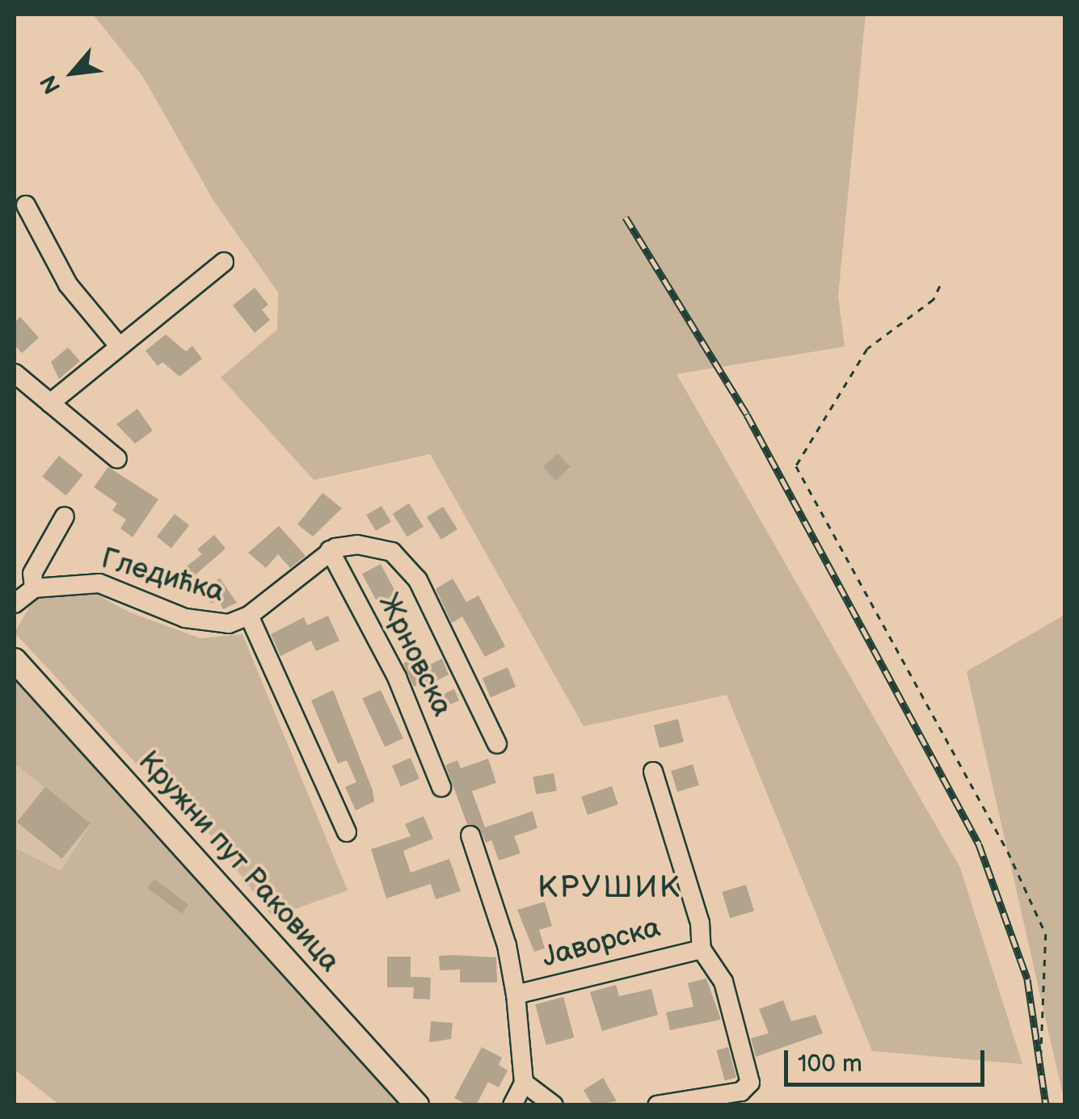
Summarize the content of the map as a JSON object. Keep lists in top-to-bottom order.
{
  "streets": {
    "main road": ["Кружни пут Раковица"],
    "street": ["Гледићка", "Жрновска", "Јаворска"]
  },
  "crossings": [
    ["Гледићка", "Жрновска"]
  ],
  "districts": ["КРУШИК"],
  "scale_bar": "100 m",
  "north": "bottom left"
}
